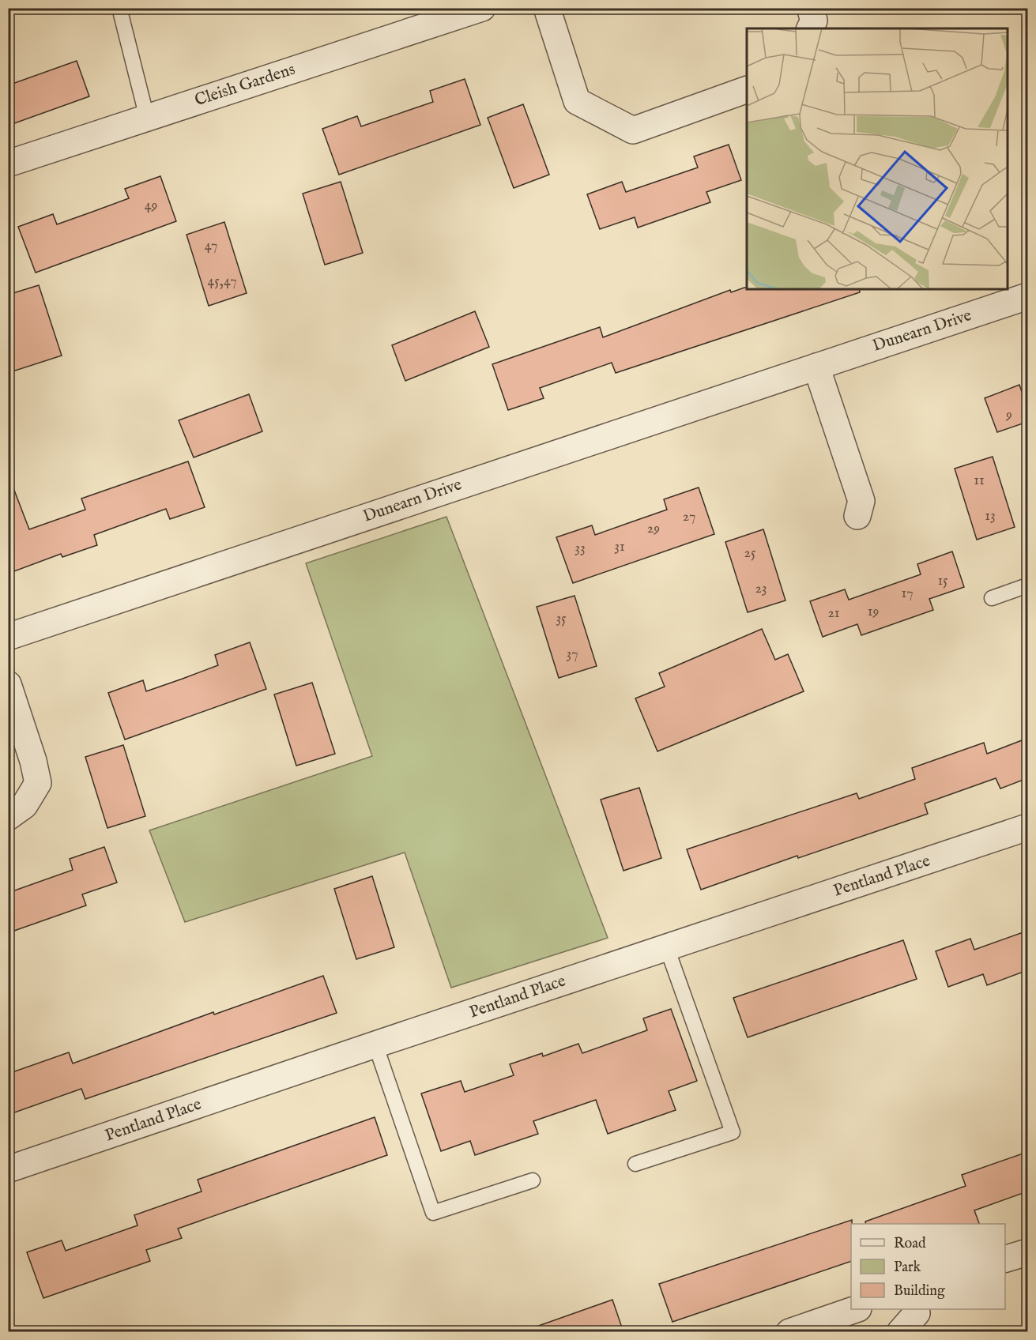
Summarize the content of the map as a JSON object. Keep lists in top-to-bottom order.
{
  "streets": {
    "street": ["Cleish Gardens", "Dunearn Drive", "Pentland Place"]
  },
  "house_numbers": [
    "49",
    "47",
    "45,47",
    "9",
    "11",
    "13",
    "27",
    "29",
    "31",
    "33",
    "25",
    "15",
    "23",
    "17",
    "19",
    "21",
    "35",
    "37"
  ],
  "legend": ["Road", "Park", "Building"]
}
